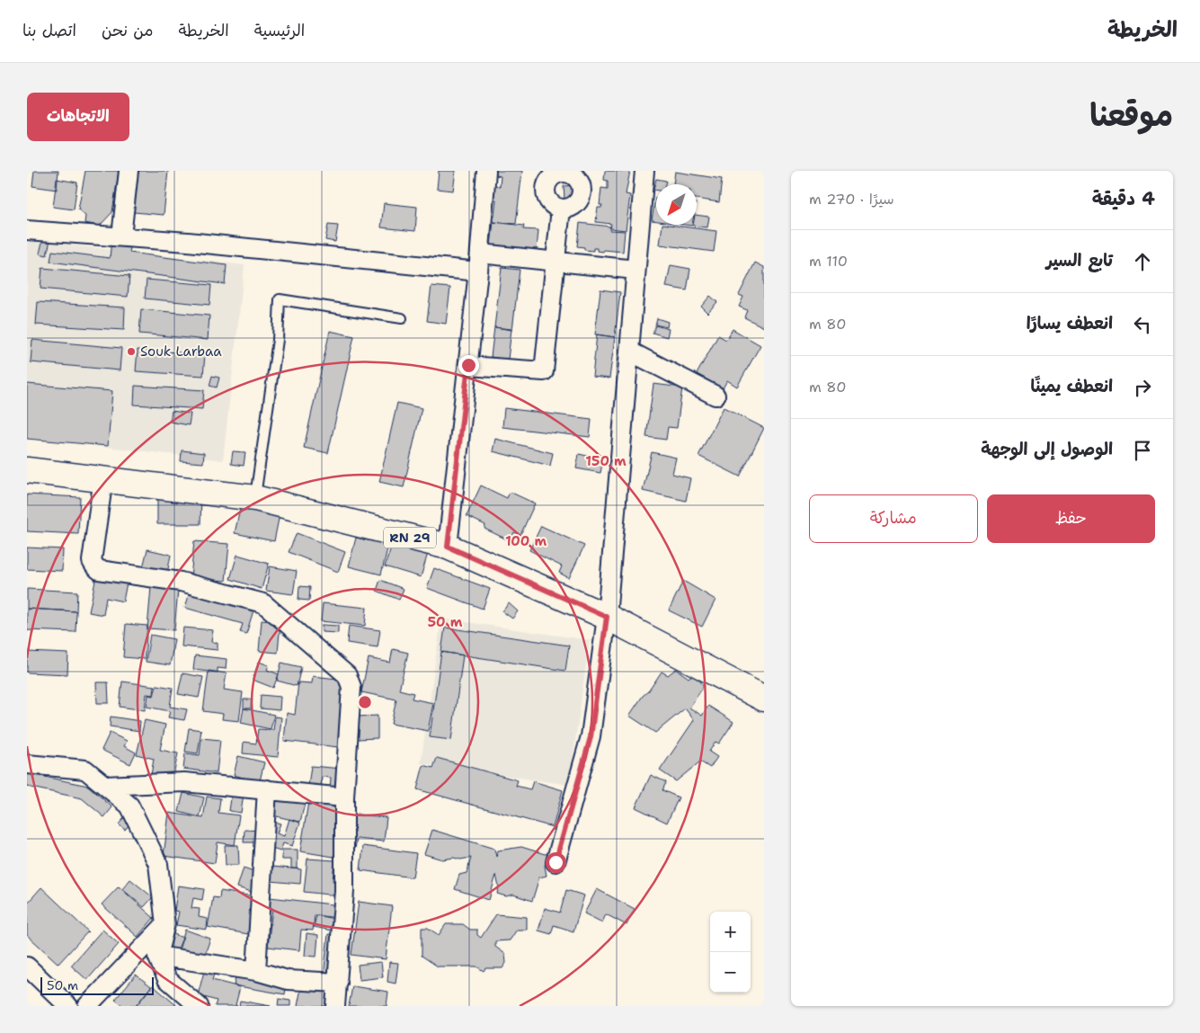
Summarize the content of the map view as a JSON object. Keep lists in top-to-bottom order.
{
  "streets": {
    "main road": ["RN 29"]
  },
  "places": ["Souk Larbaa"],
  "scale_bar": "50 m",
  "north": "bottom left",
  "page": {
    "header": "الخريطة",
    "nav": [
      "الرئيسية",
      "الخريطة",
      "من نحن",
      "اتصل بنا"
    ],
    "title": "موقعنا",
    "buttons": [
      "الاتجاهات",
      ["حفظ", "مشاركة"]
    ],
    "heading": ["4 دقيقة", "سيرًا · 270 m"],
    "list": [
      ["تابع السير", "110 m"],
      ["انعطف يسارًا", "80 m"],
      ["انعطف يمينًا", "80 m"],
      "الوصول إلى الوجهة"
    ],
    "map_buttons": ["+", "−"],
    "scale": "50 m"
  },
  "rings": ["150 m", "100 m", "50 m"]
}
